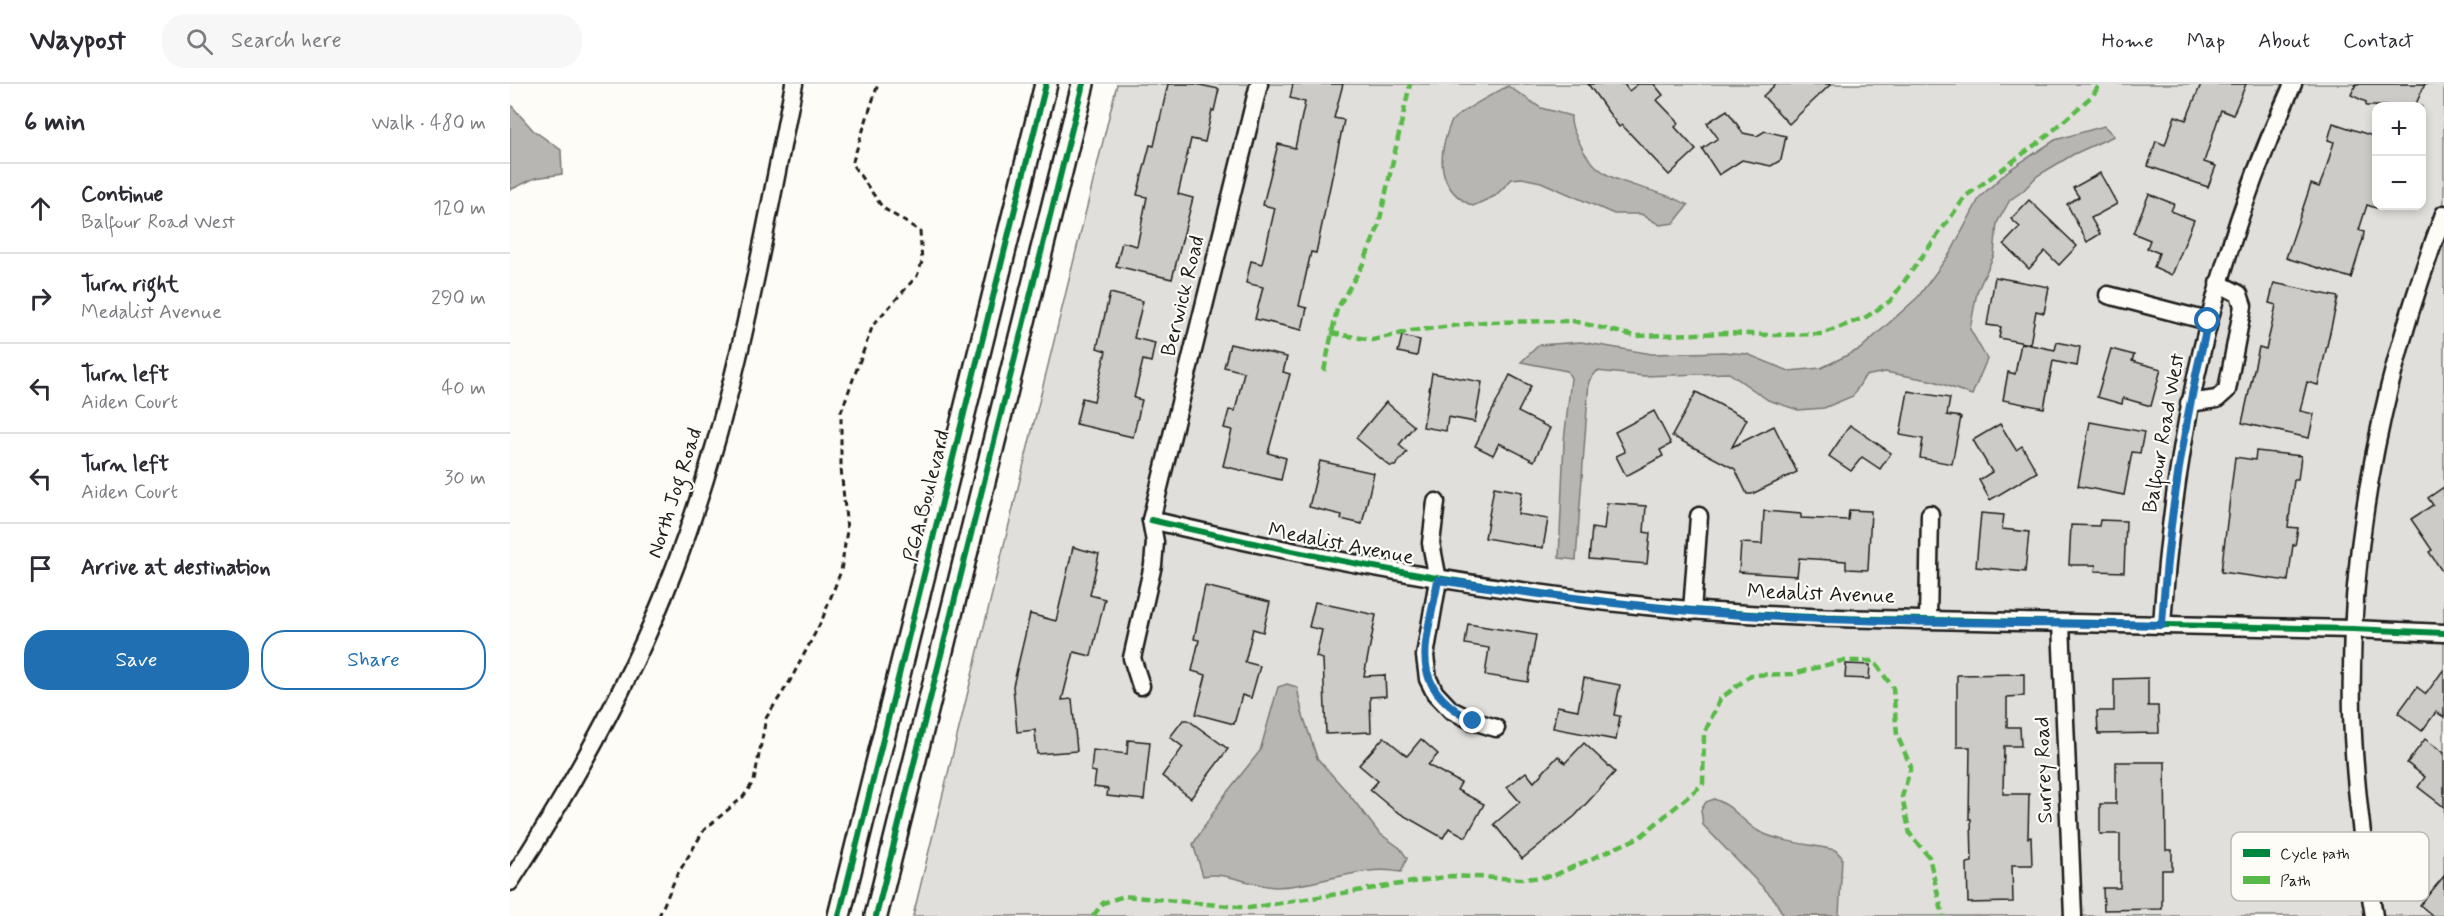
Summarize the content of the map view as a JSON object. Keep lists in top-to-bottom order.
{
  "streets": {
    "main road": ["PGA Boulevard"],
    "street": [
      "Berwick Road",
      "Balfour Road West",
      "North Jog Road",
      "Medalist Avenue",
      "Surrey Road"
    ]
  },
  "crossings": [
    ["Berwick Road", "Medalist Avenue"],
    ["Balfour Road West", "Medalist Avenue"],
    ["Medalist Avenue", "Surrey Road"]
  ],
  "legend": ["Cycle path", "Path"],
  "page": {
    "header": "Waypost",
    "search": "Search here",
    "nav": [
      "Home",
      "Map",
      "About",
      "Contact"
    ],
    "heading": ["6 min", "Walk · 480 m"],
    "map_buttons": ["+", "−"],
    "list": [
      ["Continue", "Balfour Road West", "120 m"],
      ["Turn right", "Medalist Avenue", "290 m"],
      ["Turn left", "Aiden Court", "40 m"],
      ["Turn left", "Aiden Court", "30 m"],
      "Arrive at destination"
    ],
    "buttons": ["Save", "Share"]
  }
}
